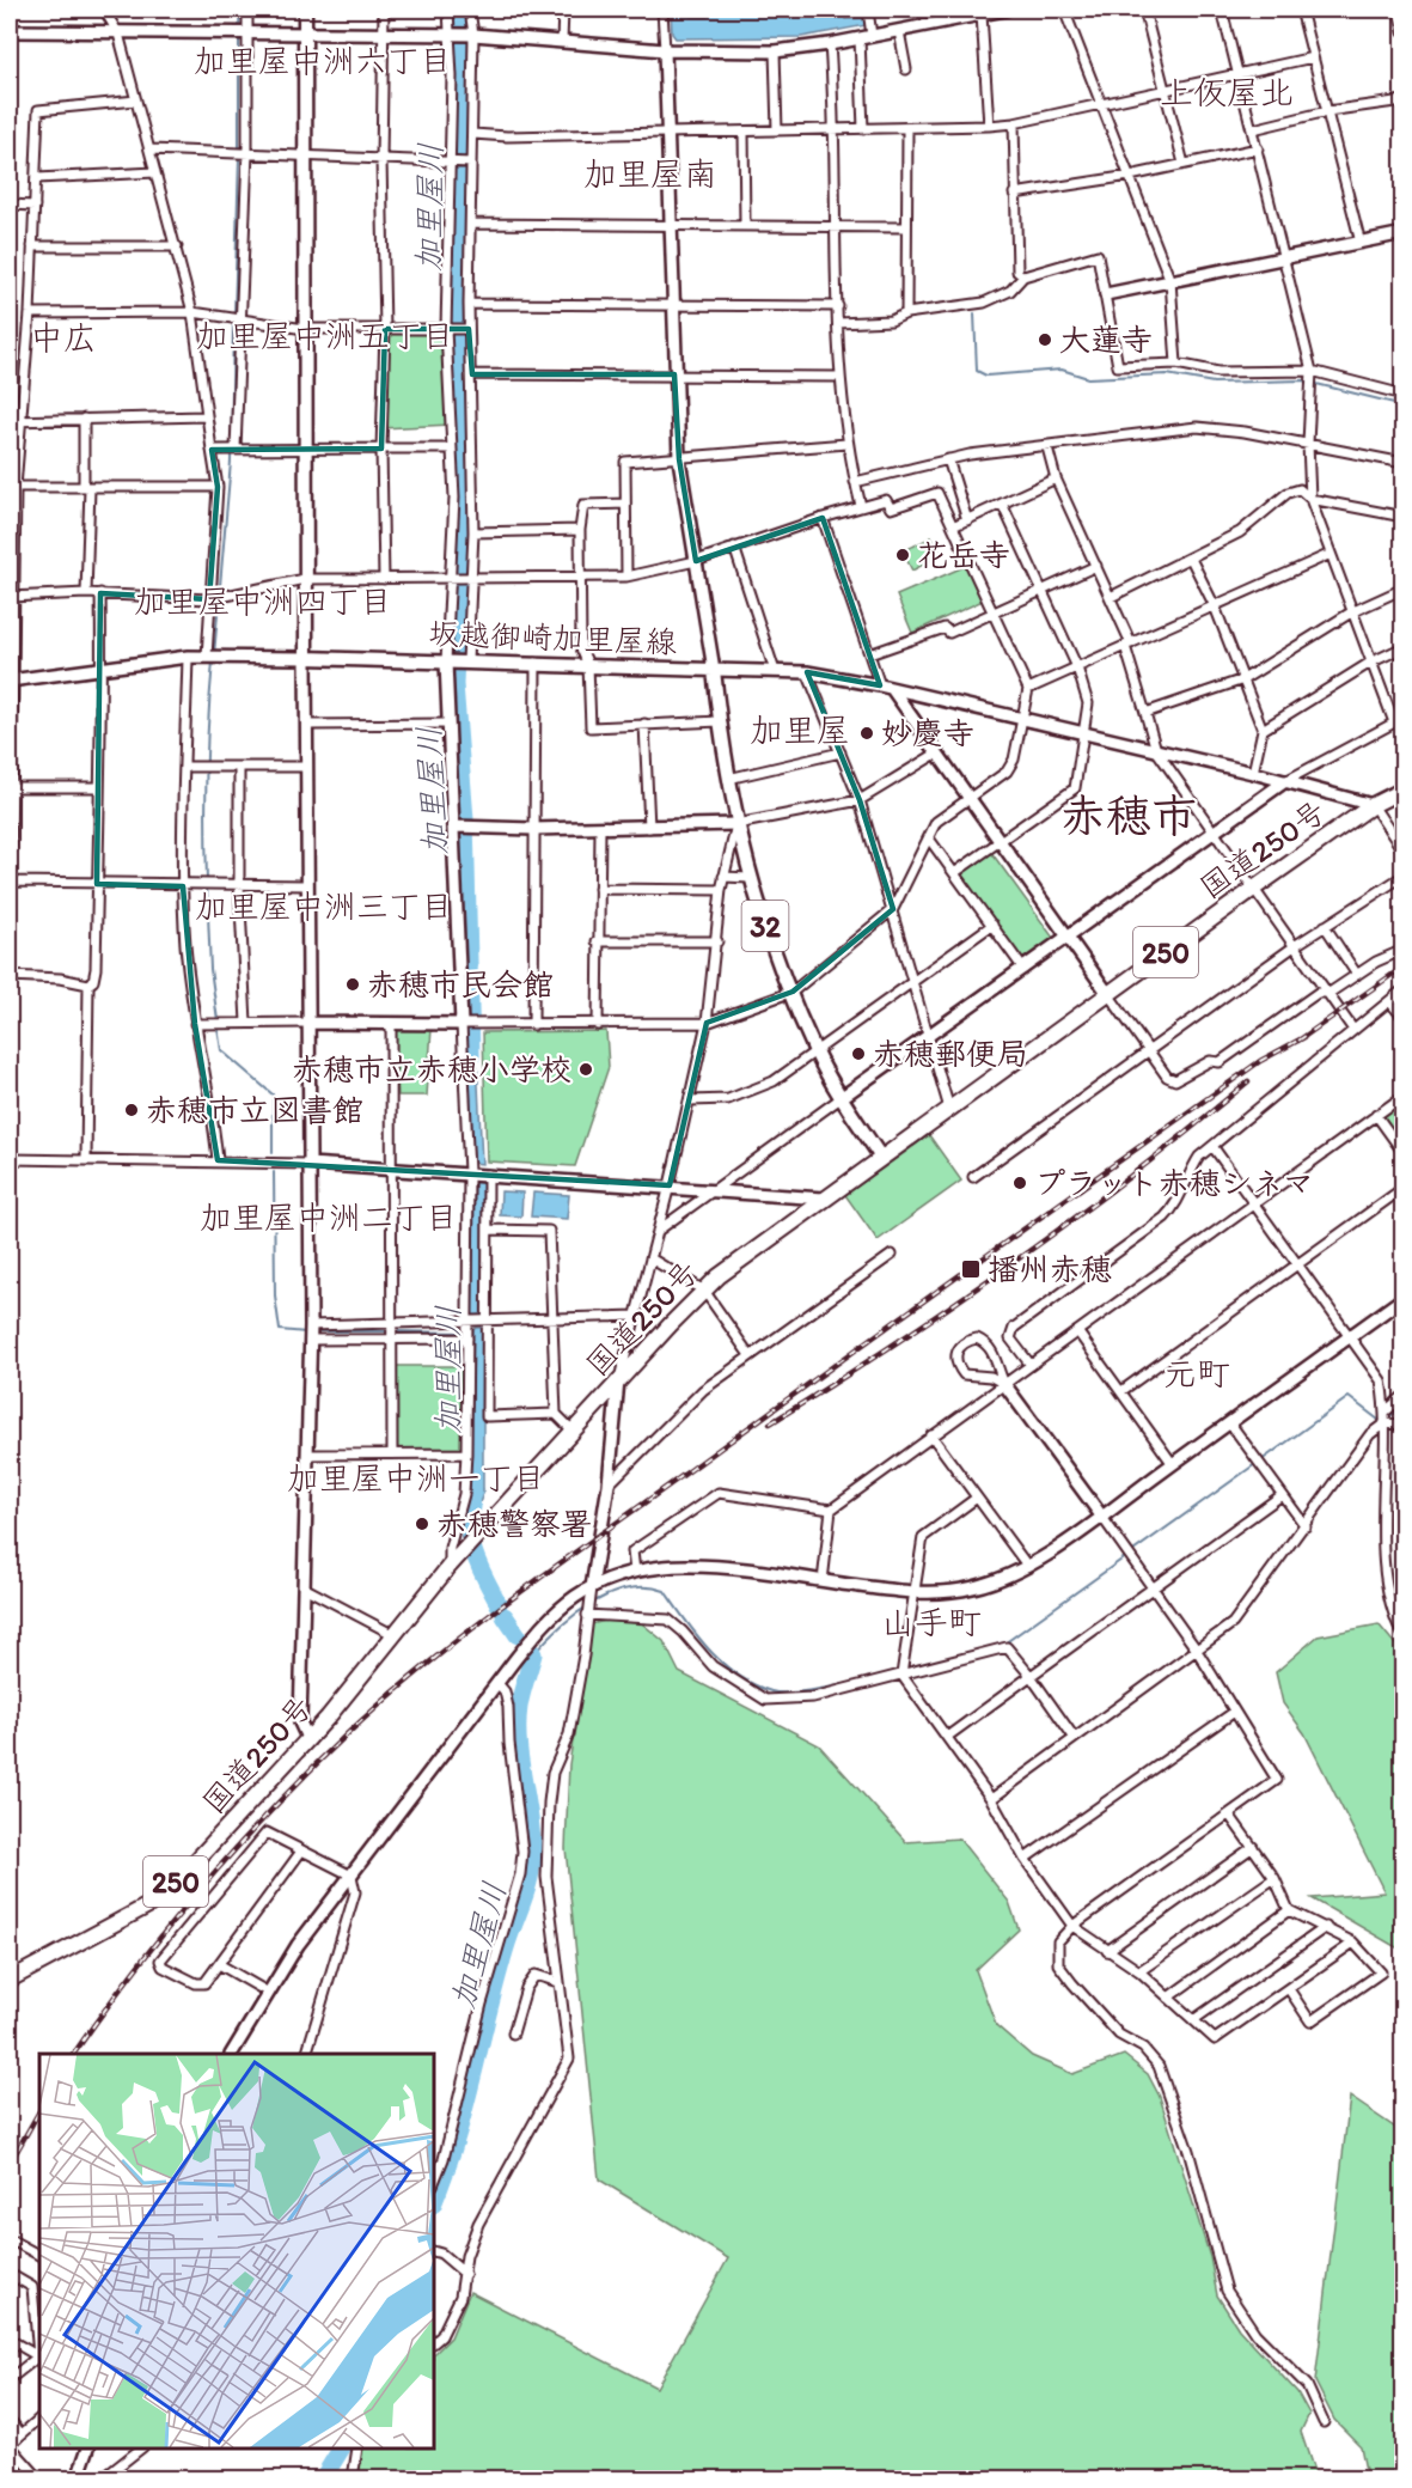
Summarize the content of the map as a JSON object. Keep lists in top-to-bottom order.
{
  "streets": {
    "highway": ["国道250号", "250"],
    "main road": ["坂越御崎加里屋線", "32"]
  },
  "crossings": [
    ["坂越御崎加里屋線", "国道250号"]
  ],
  "districts": [
    "加里屋中洲六丁目",
    "上仮屋北",
    "加里屋南",
    "加里屋中洲五丁目",
    "中広",
    "加里屋中洲四丁目",
    "加里屋",
    "赤穂市",
    "加里屋中洲三丁目",
    "加里屋中洲二丁目",
    "元町",
    "加里屋中洲一丁目",
    "山手町"
  ],
  "water": ["加里屋川"],
  "places": {
    "other": [
      "大蓮寺",
      "花岳寺",
      "妙慶寺",
      "赤穂市民会館",
      "赤穂郵便局",
      "赤穂市立赤穂小学校",
      "赤穂市立図書館",
      "プラット赤穂シネマ",
      "赤穂警察署"
    ],
    "transit": ["播州赤穂"]
  }
}
